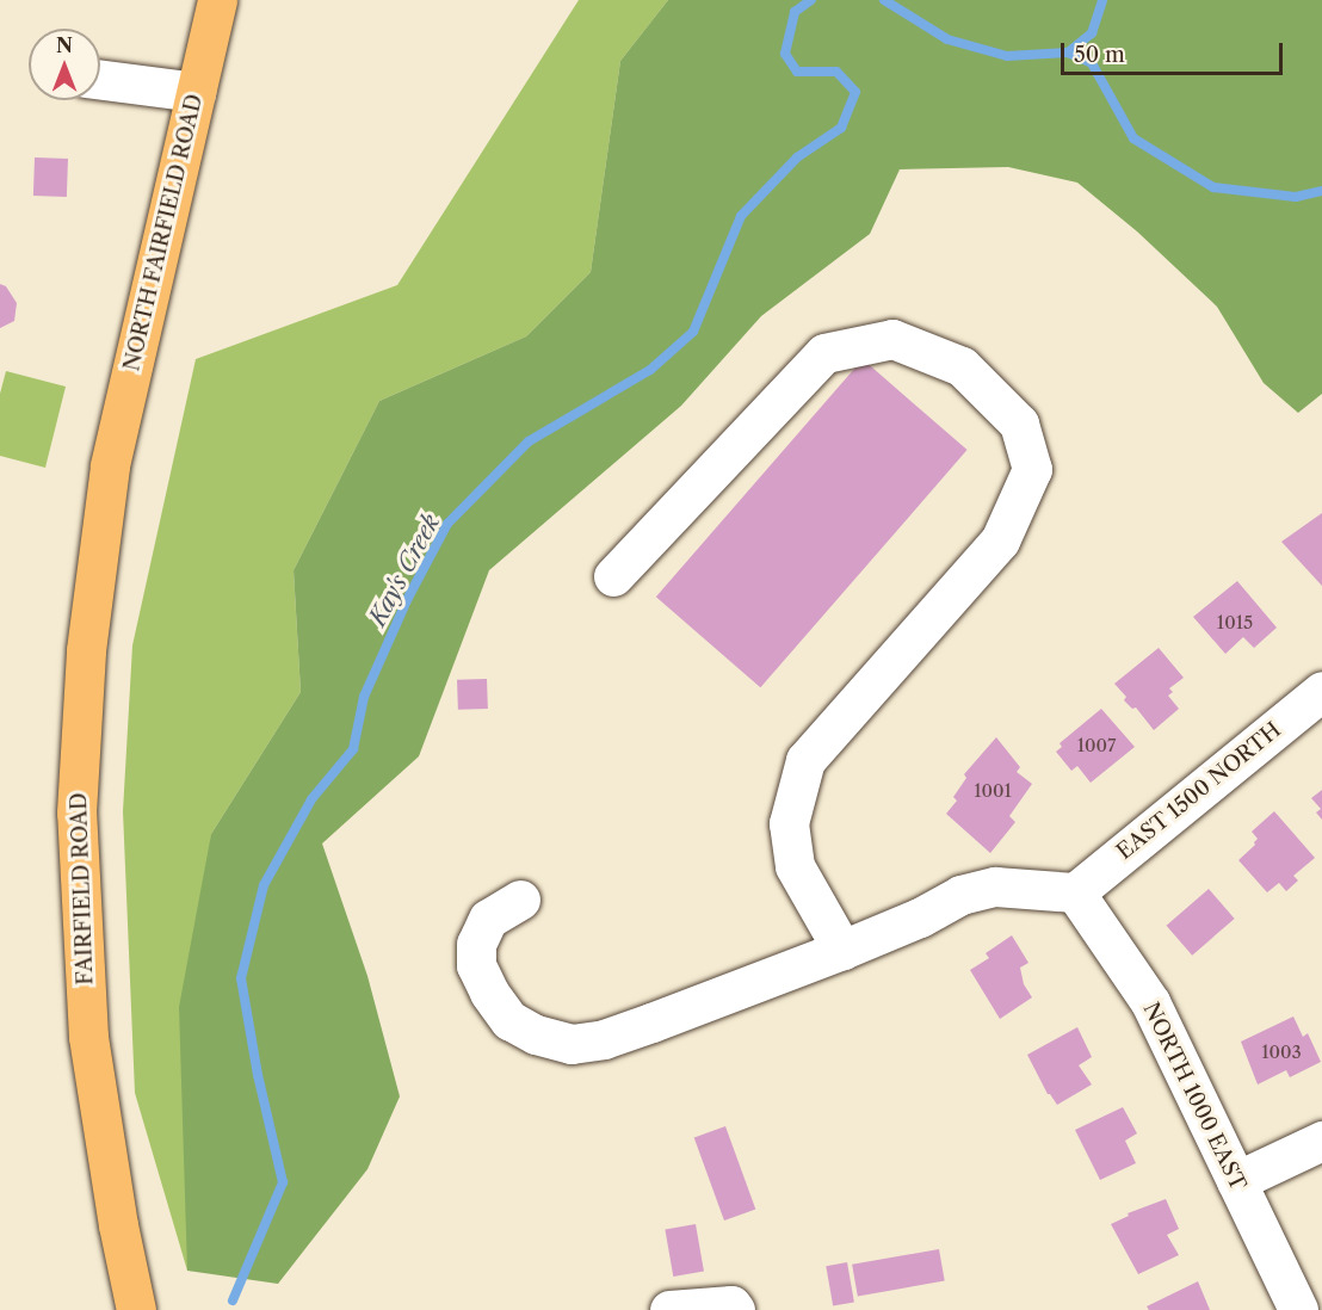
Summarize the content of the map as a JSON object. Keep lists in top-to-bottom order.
{
  "streets": {
    "main road": ["NORTH FAIRFIELD ROAD", "FAIRFIELD ROAD"],
    "street": ["EAST 1500 NORTH", "NORTH 1000 EAST"]
  },
  "crossings": [
    ["NORTH FAIRFIELD ROAD", "FAIRFIELD ROAD"],
    ["EAST 1500 NORTH", "NORTH 1000 EAST"]
  ],
  "water": ["Kay's Creek"],
  "house_numbers": [
    "1015",
    "1007",
    "1001",
    "1003"
  ],
  "scale_bar": "50 m",
  "north": "top"
}
